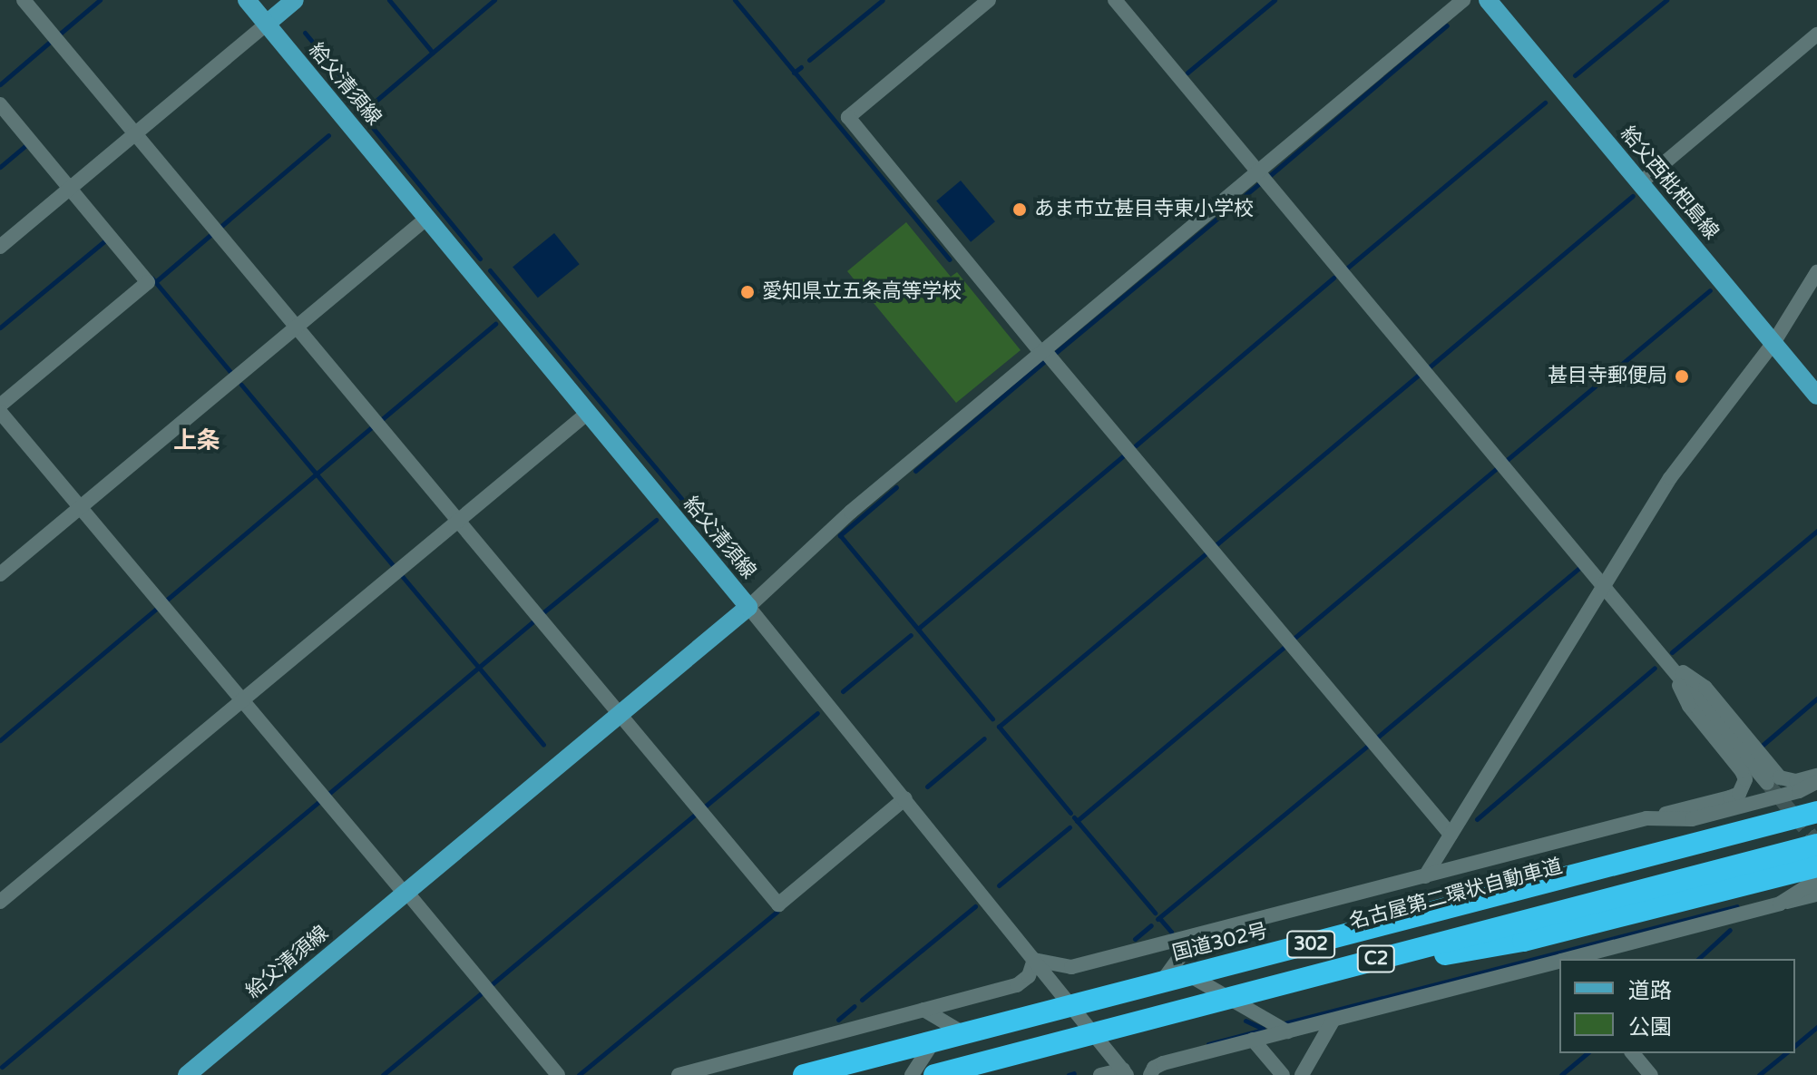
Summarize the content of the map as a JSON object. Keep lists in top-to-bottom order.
{
  "streets": {
    "highway": [
      "名古屋第二環状自動車道",
      "国道302号",
      "302",
      "C2"
    ],
    "main road": ["給父清須線", "給父西枇杷島線"]
  },
  "districts": ["上条"],
  "places": ["あま市立甚目寺東小学校", "愛知県立五条高等学校", "甚目寺郵便局"],
  "legend": ["道路", "公園"]
}
